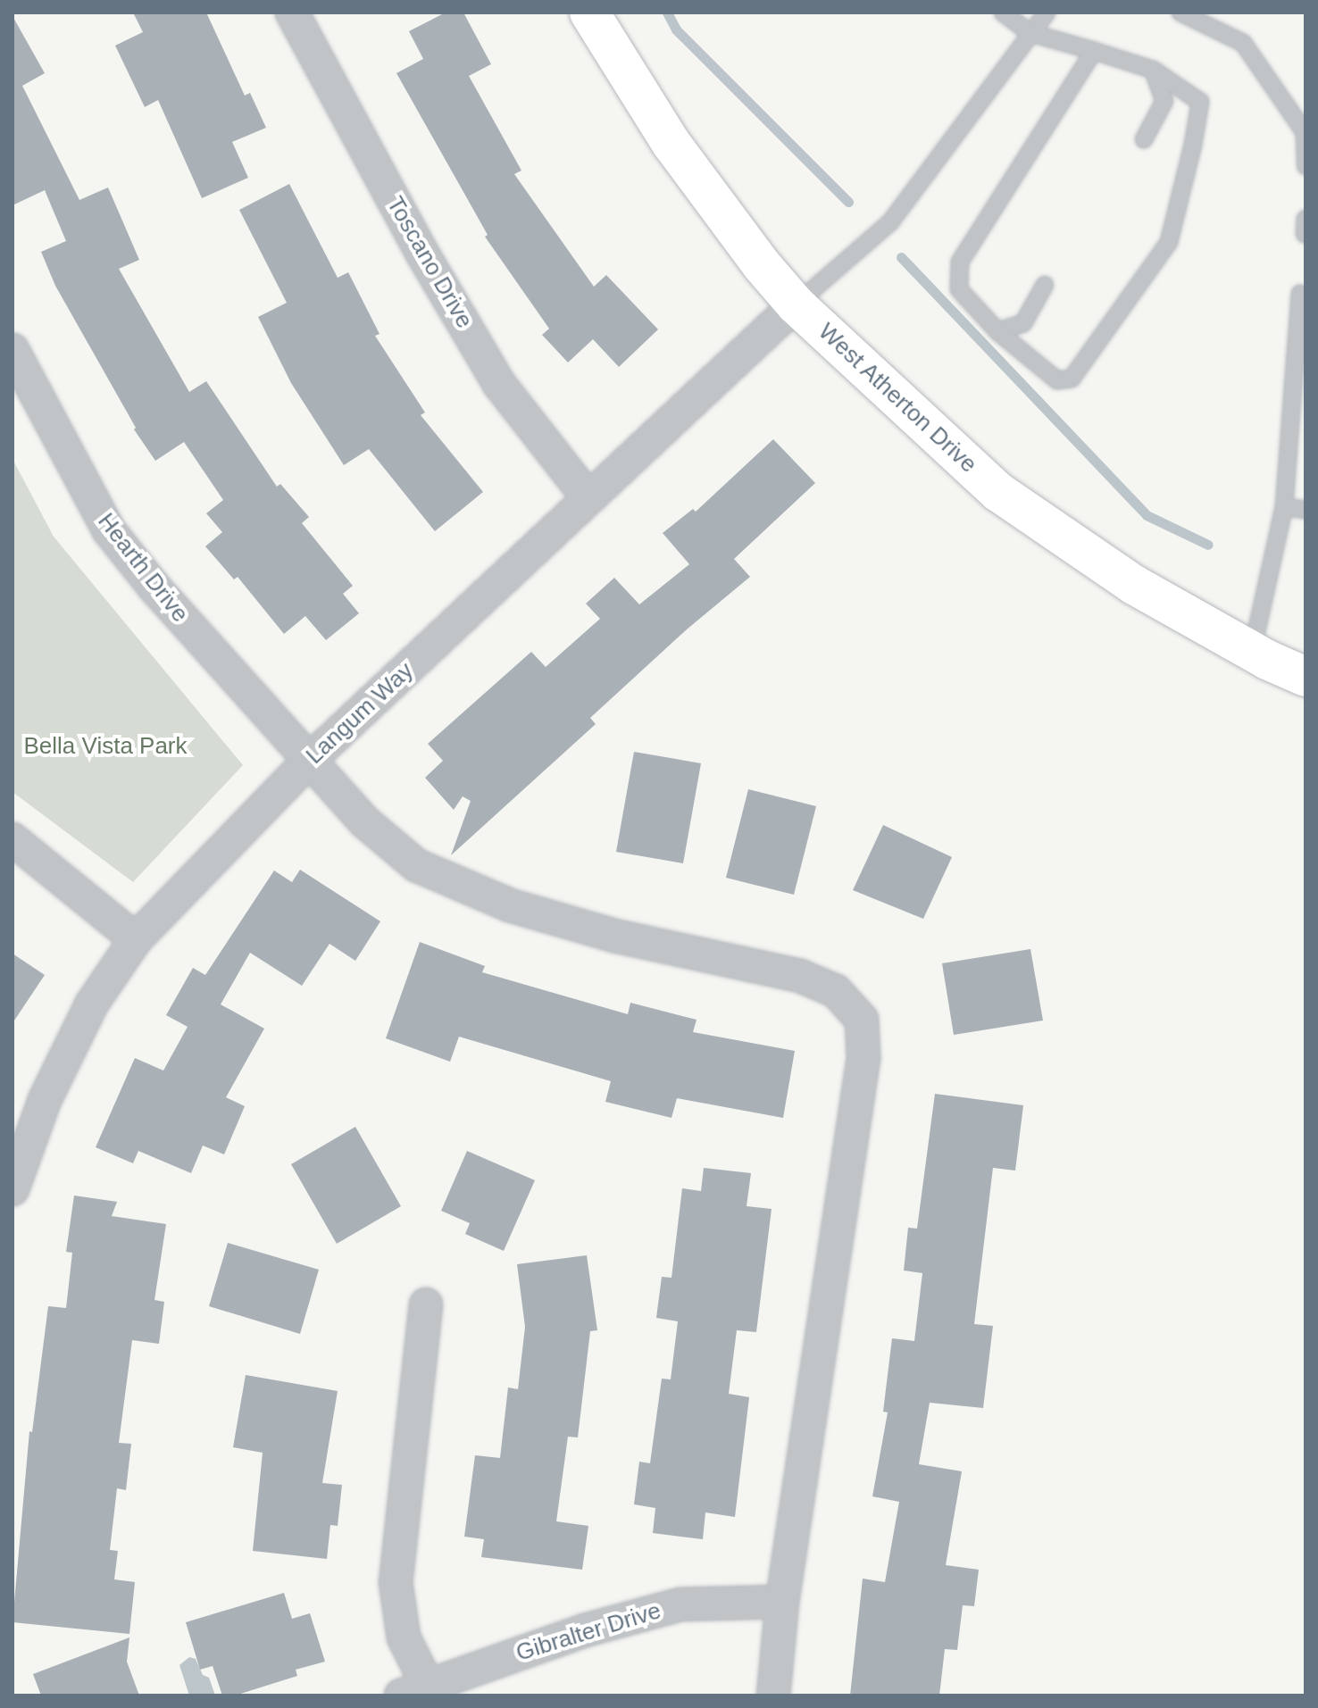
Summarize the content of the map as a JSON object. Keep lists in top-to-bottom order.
{
  "streets": {
    "street": [
      "Toscano Drive",
      "West Atherton Drive",
      "Hearth Drive",
      "Langum Way",
      "Gibralter Drive"
    ]
  },
  "crossings": [
    ["Toscano Drive", "Langum Way"],
    ["West Atherton Drive", "Langum Way"],
    ["Hearth Drive", "Langum Way"],
    ["Hearth Drive", "Gibralter Drive"]
  ],
  "parks": ["Bella Vista Park"]
}
